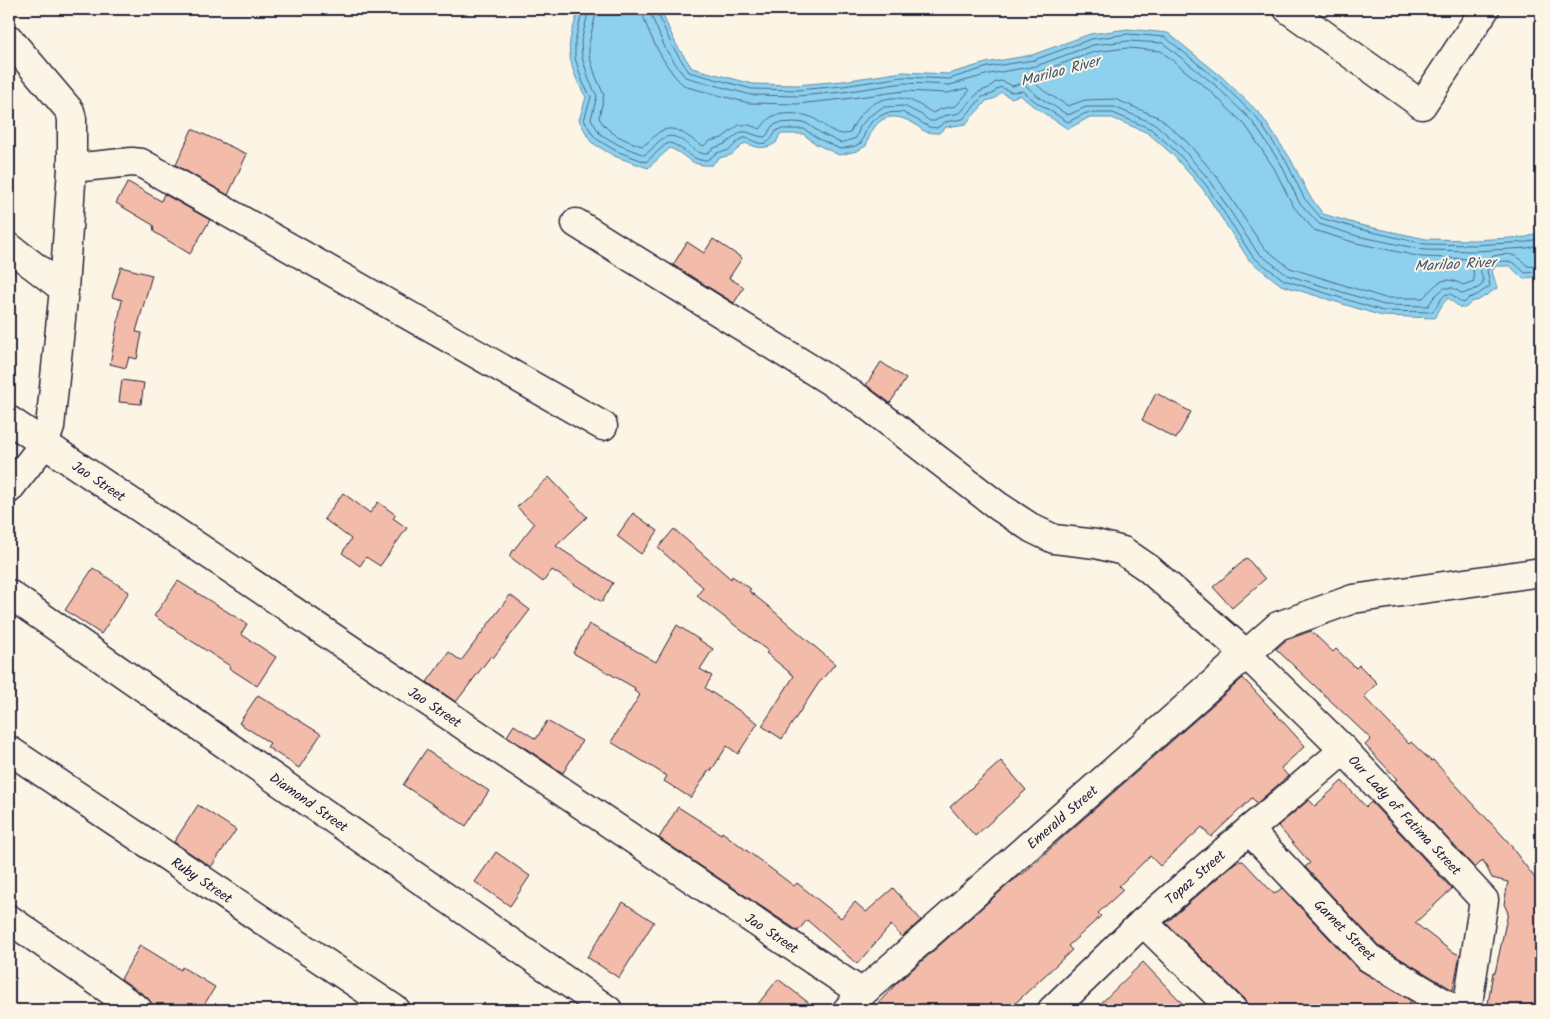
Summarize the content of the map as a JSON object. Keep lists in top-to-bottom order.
{
  "streets": {
    "street": [
      "Jao Street",
      "Diamond Street",
      "Our Lady of Fatima Street",
      "Emerald Street",
      "Topaz Street",
      "Ruby Street",
      "Garnet Street"
    ]
  },
  "crossings": [
    ["Jao Street", "Emerald Street"],
    ["Our Lady of Fatima Street", "Emerald Street"],
    ["Our Lady of Fatima Street", "Topaz Street"],
    ["Topaz Street", "Garnet Street"]
  ],
  "water": ["Marilao River"]
}
